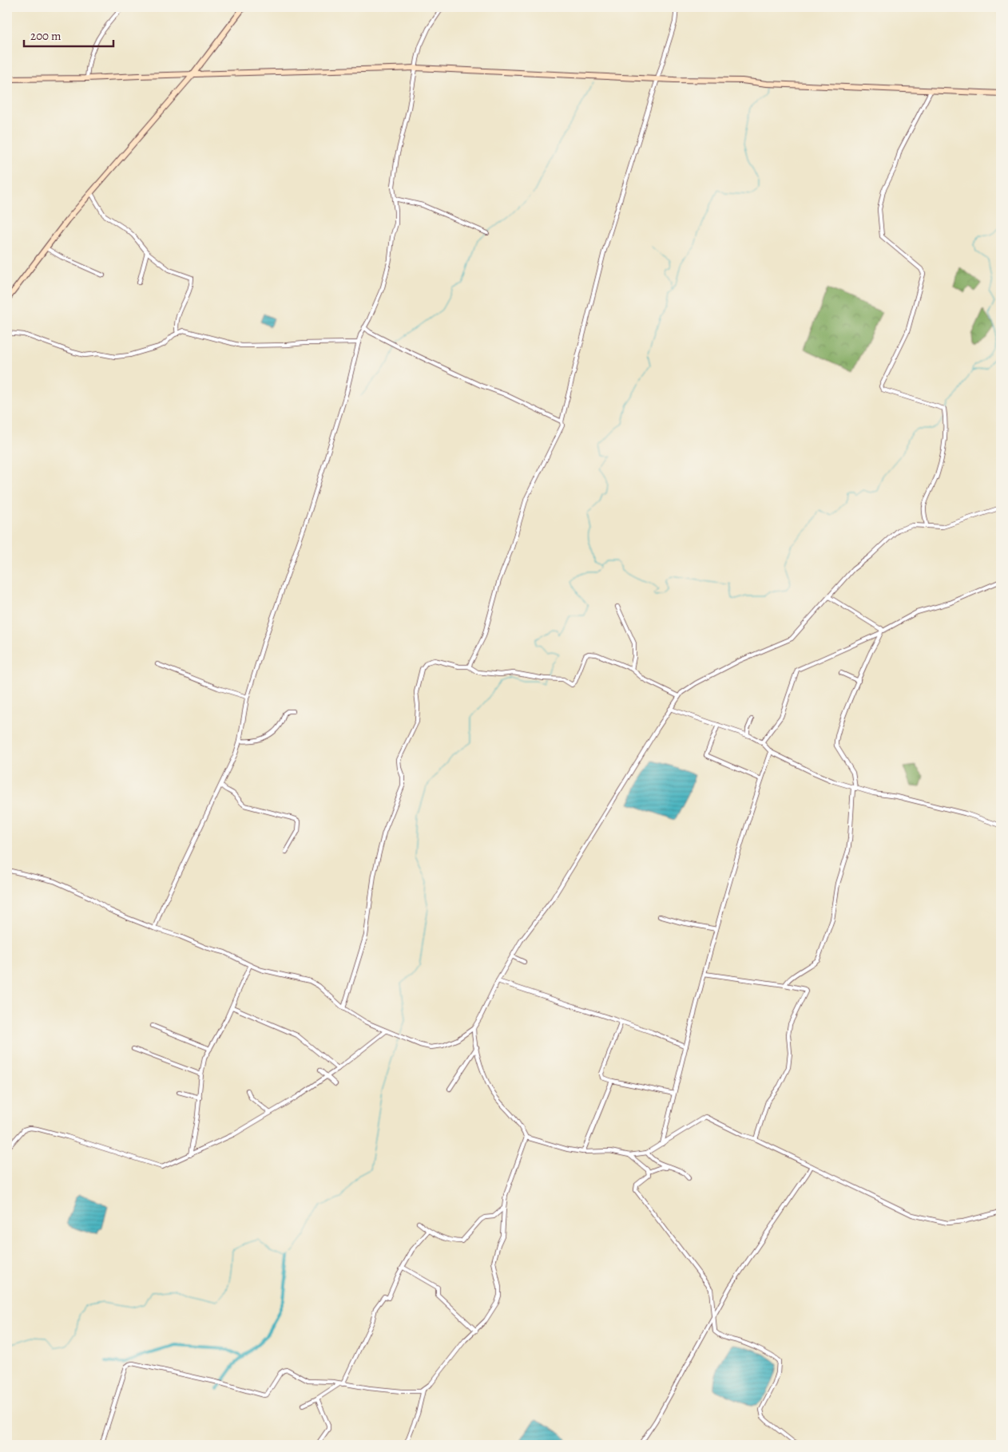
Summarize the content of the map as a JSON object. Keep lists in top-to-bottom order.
{
  "scale_bar": "200 m"
}
